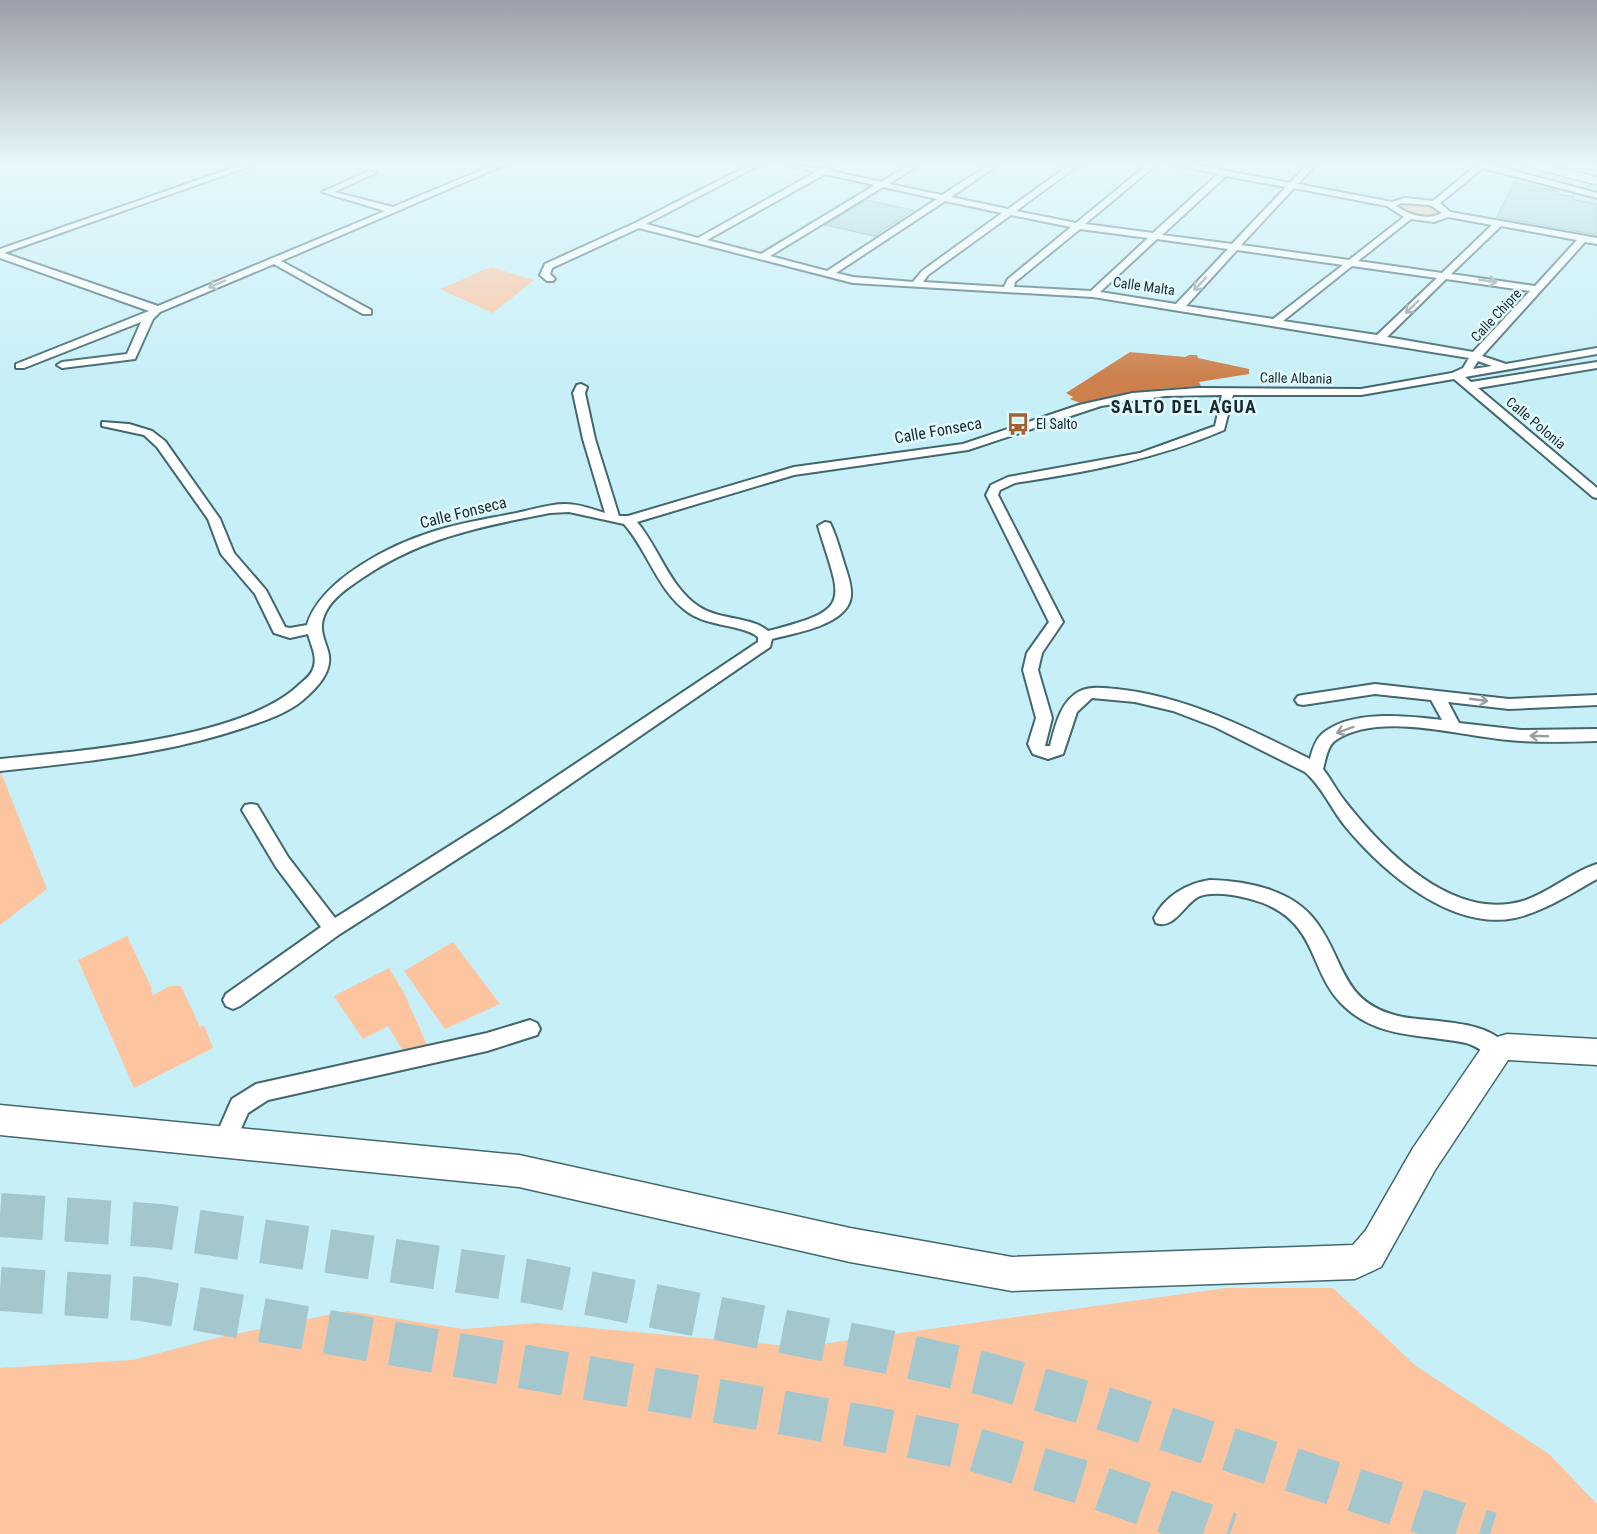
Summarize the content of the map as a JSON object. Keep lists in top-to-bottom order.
{
  "streets": {
    "street": [
      "Calle Malta",
      "Calle Chipre",
      "Calle Albania",
      "Calle Polonia",
      "Calle Fonseca"
    ]
  },
  "crossings": [
    ["Calle Malta", "Calle Chipre"],
    ["Calle Malta", "Calle Albania"],
    ["Calle Albania", "Calle Polonia"],
    ["Calle Albania", "Calle Fonseca"]
  ],
  "districts": ["SALTO DEL AGUA"],
  "places": {
    "bus stop": ["El Salto"]
  }
}
